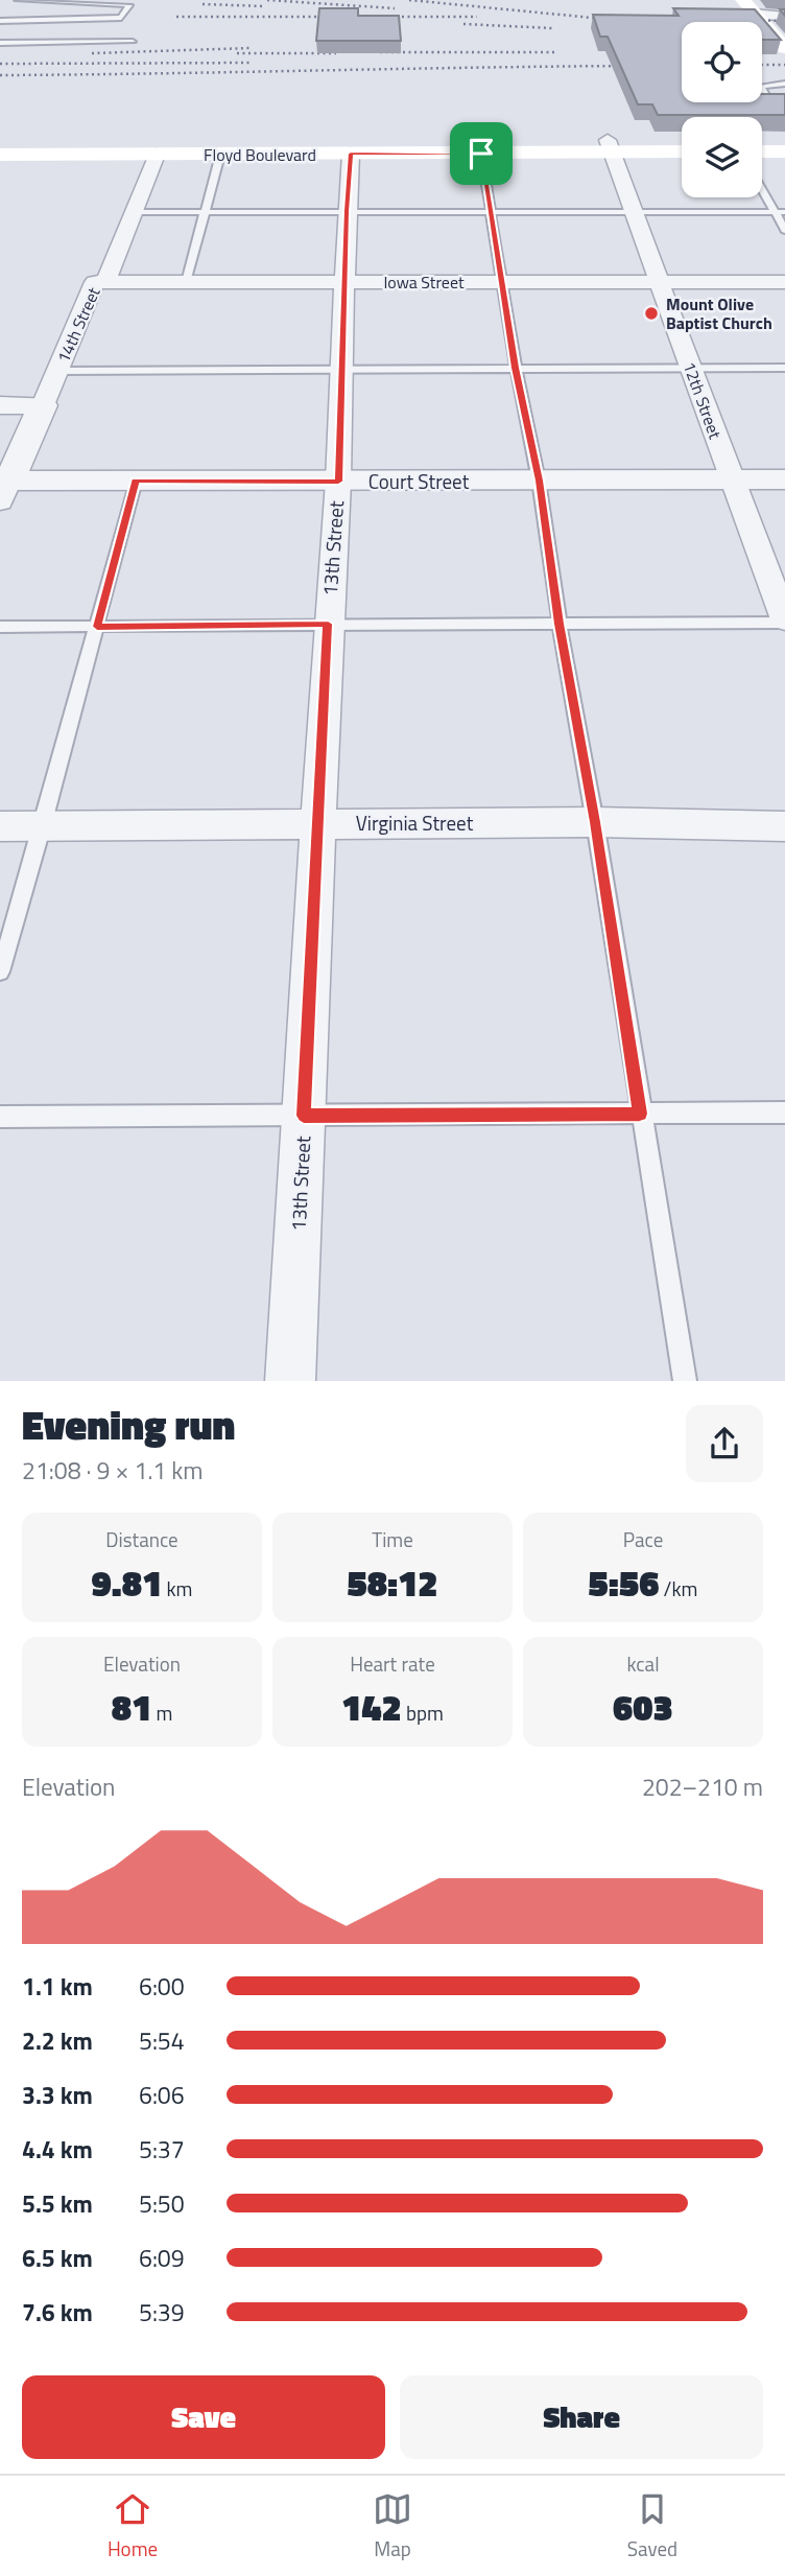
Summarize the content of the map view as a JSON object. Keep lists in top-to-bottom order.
{
  "streets": {
    "main road": ["Floyd Boulevard"],
    "street": [
      "Iowa Street",
      "14th Street",
      "12th Street",
      "Court Street",
      "13th Street",
      "Virginia Street"
    ]
  },
  "crossings": [
    ["Floyd Boulevard", "14th Street"],
    ["Floyd Boulevard", "12th Street"],
    ["Floyd Boulevard", "13th Street"],
    ["Iowa Street", "14th Street"],
    ["Iowa Street", "12th Street"],
    ["Iowa Street", "13th Street"],
    ["14th Street", "Court Street"],
    ["12th Street", "Court Street"],
    ["Court Street", "13th Street"],
    ["13th Street", "Virginia Street"]
  ],
  "places": ["Mount Olive Baptist Church"],
  "page": {
    "heading": ["Evening run", "21:08 · 9 × 1.1 km"],
    "stats": [
      ["Distance", "9.81 km"],
      ["Time", "58:12"],
      ["Pace", "5:56 /km"],
      ["Elevation", "81 m"],
      ["Heart rate", "142 bpm"],
      ["kcal", "603"]
    ],
    "chart": ["Elevation", "202–210 m"],
    "list": [
      {
        "name": "1.1 km",
        "note": "6:00"
      },
      {
        "name": "2.2 km",
        "note": "5:54"
      },
      {
        "name": "3.3 km",
        "note": "6:06"
      },
      {
        "name": "4.4 km",
        "note": "5:37"
      },
      {
        "name": "5.5 km",
        "note": "5:50"
      },
      {
        "name": "6.5 km",
        "note": "6:09"
      },
      {
        "name": "7.6 km",
        "note": "5:39"
      }
    ],
    "buttons": ["Save", "Share"],
    "tabs": ["Home", "Map", "Saved"]
  }
}
